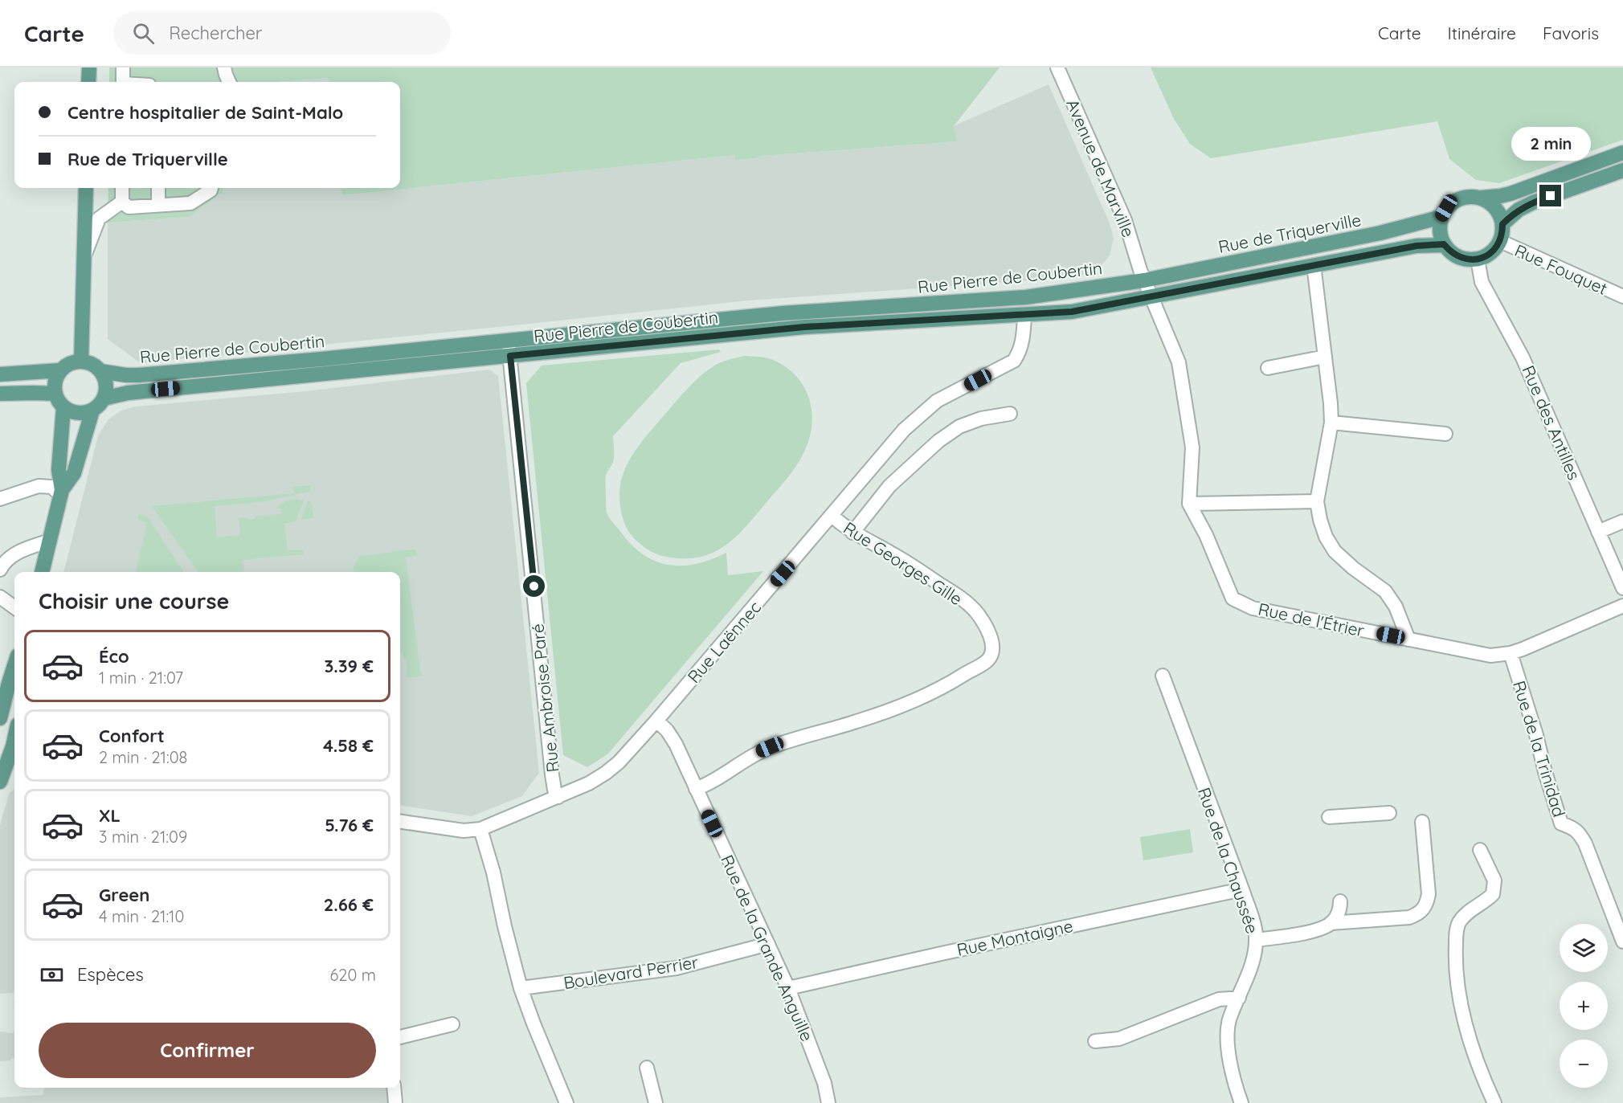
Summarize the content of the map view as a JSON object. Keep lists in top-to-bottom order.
{
  "streets": {
    "main road": ["Rue de Triquerville", "Rue Pierre de Coubertin"],
    "street": [
      "Avenue de Marville",
      "Rue Fouquet",
      "Rue des Antilles",
      "Rue Georges Gille",
      "Rue de l'Étrier",
      "Rue Laënnec",
      "Rue Ambroise Paré",
      "Rue de la Trinidad",
      "Rue de la Chaussée",
      "Rue Montaigne",
      "Rue de la Grande Anguille",
      "Boulevard Perrier"
    ]
  },
  "crossings": [
    ["Avenue de Marville", "Rue de Triquerville"],
    ["Avenue de Marville", "Rue Pierre de Coubertin"],
    ["Rue de Triquerville", "Rue Fouquet"],
    ["Rue de Triquerville", "Rue Pierre de Coubertin"],
    ["Rue de Triquerville", "Rue des Antilles"],
    ["Rue Fouquet", "Rue des Antilles"],
    ["Rue Pierre de Coubertin", "Rue Laënnec"],
    ["Rue Pierre de Coubertin", "Rue Ambroise Paré"],
    ["Rue Georges Gille", "Rue Laënnec"],
    ["Rue Georges Gille", "Rue de la Grande Anguille"],
    ["Rue de l'Étrier", "Rue de la Trinidad"],
    ["Rue Laënnec", "Rue Ambroise Paré"],
    ["Rue Laënnec", "Rue de la Grande Anguille"],
    ["Rue de la Chaussée", "Rue Montaigne"],
    ["Rue Montaigne", "Rue de la Grande Anguille"],
    ["Rue de la Grande Anguille", "Boulevard Perrier"]
  ],
  "page": {
    "header": "Carte",
    "search": "Rechercher",
    "nav": ["Carte", "Itinéraire", "Favoris"],
    "banner": ["Centre hospitalier de Saint-Malo", "Rue de Triquerville"],
    "bubble": "2 min",
    "heading": "Choisir une course",
    "list": [
      {
        "name": "Éco",
        "note": "1 min · 21:07",
        "value": "3.39 €"
      },
      {
        "name": "Confort",
        "note": "2 min · 21:08",
        "value": "4.58 €"
      },
      {
        "name": "XL",
        "note": "3 min · 21:09",
        "value": "5.76 €"
      },
      {
        "name": "Green",
        "note": "4 min · 21:10",
        "value": "2.66 €"
      }
    ],
    "map_buttons": ["+", "−"],
    "pay": ["Espèces", "620 m"],
    "buttons": "Confirmer"
  }
}
